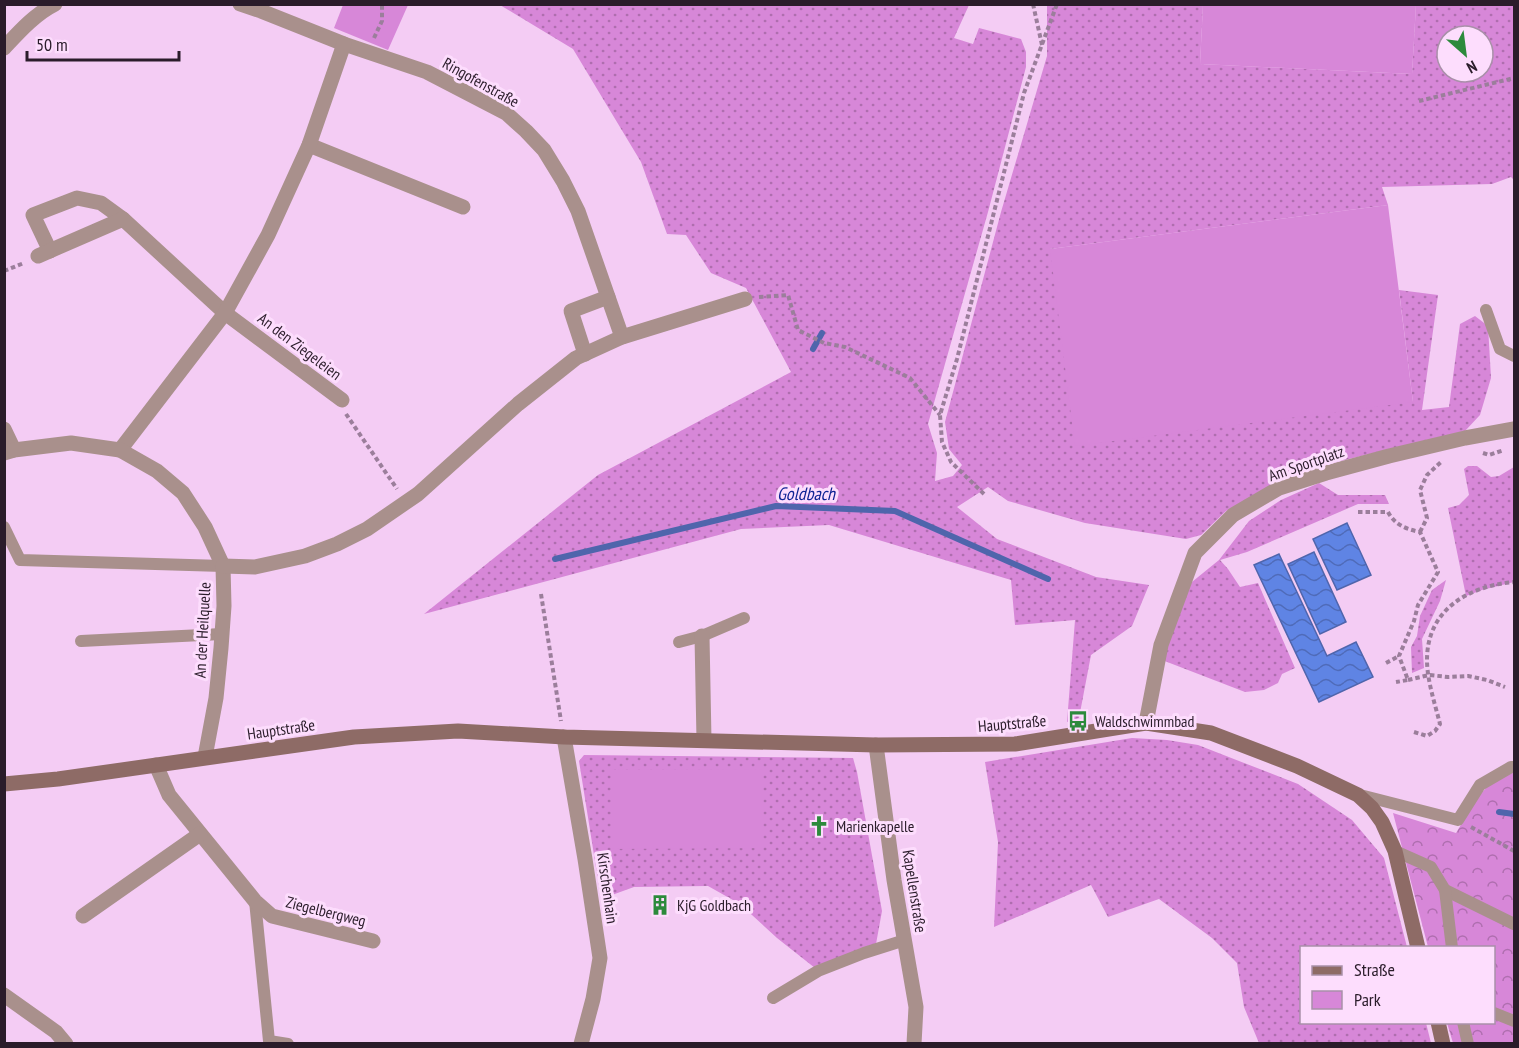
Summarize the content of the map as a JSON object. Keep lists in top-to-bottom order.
{
  "streets": {
    "street": [
      "Ringofenstraße",
      "An den Ziegeleien",
      "Am Sportplatz",
      "An der Heilquelle",
      "Hauptstraße",
      "Kirschenhain",
      "Kapellenstraße",
      "Ziegelbergweg"
    ]
  },
  "crossings": [
    ["Am Sportplatz", "Hauptstraße"],
    ["An der Heilquelle", "Hauptstraße"],
    ["Hauptstraße", "Kirschenhain"],
    ["Hauptstraße", "Kapellenstraße"],
    ["Hauptstraße", "Ziegelbergweg"]
  ],
  "water": ["Goldbach"],
  "places": {
    "bus stop": ["Waldschwimmbad"],
    "church": ["Marienkapelle"],
    "building": ["KjG Goldbach"]
  },
  "legend": ["Straße", "Park"],
  "scale_bar": "50 m",
  "north": "bottom right"
}
